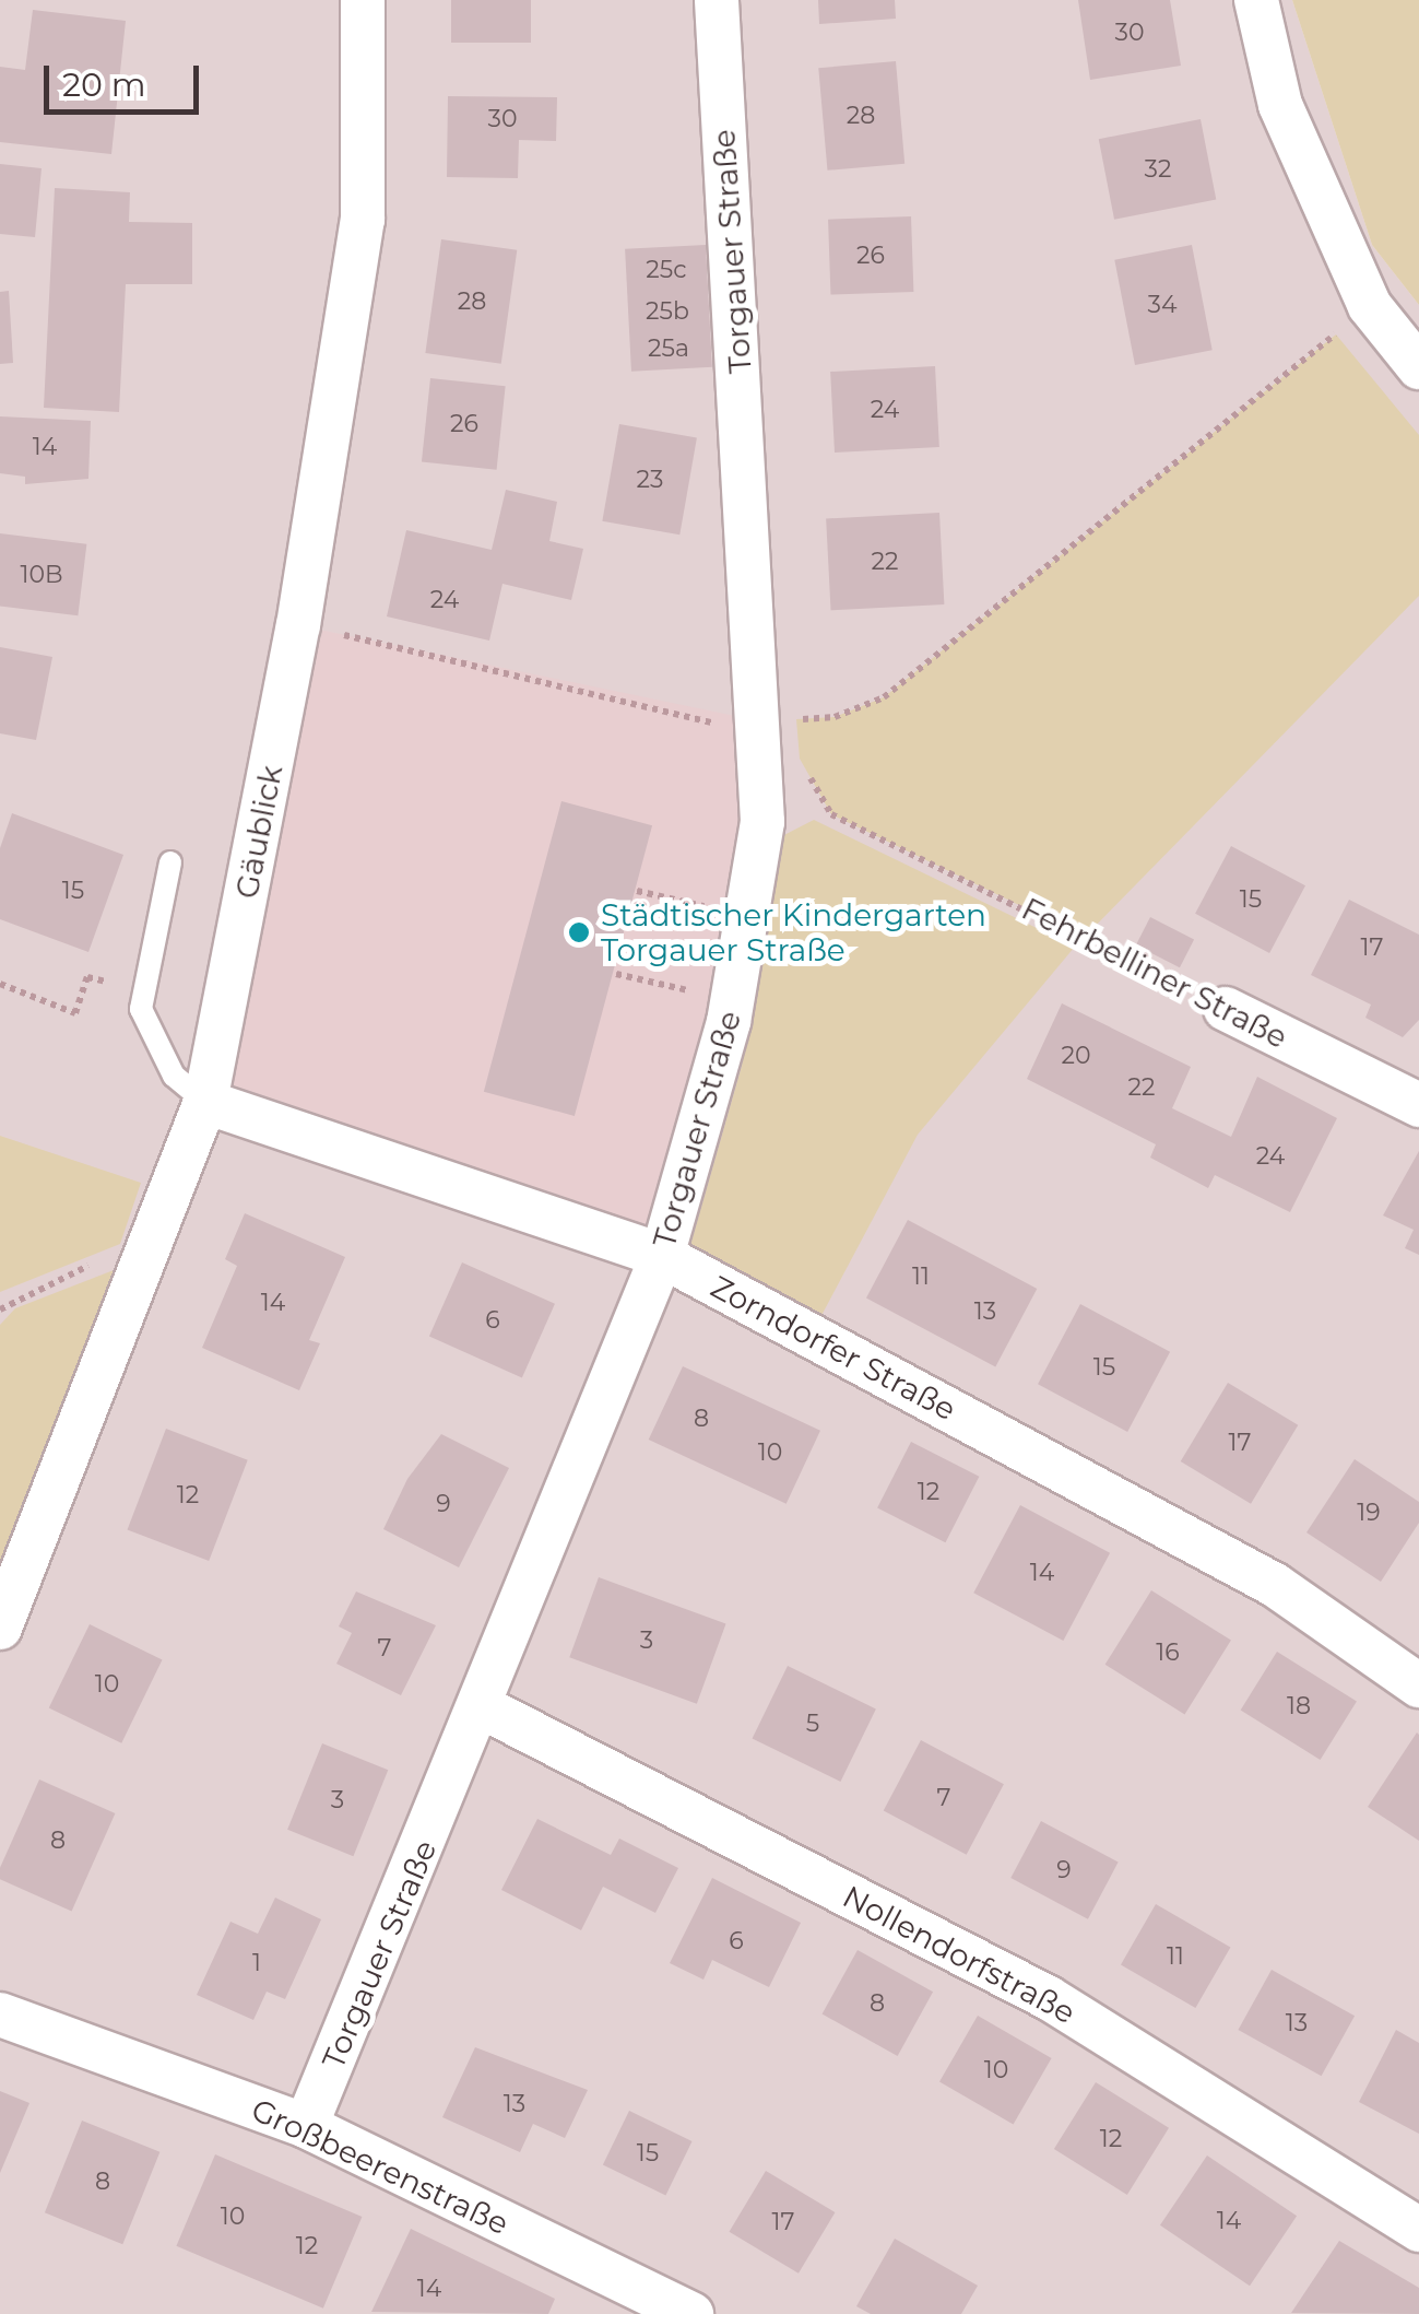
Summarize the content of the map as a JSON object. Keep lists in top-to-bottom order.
{
  "streets": {
    "street": [
      "Torgauer Straße",
      "Gäublick",
      "Fehrbelliner Straße",
      "Zorndorfer Straße",
      "Nollendorfstraße",
      "Großbeerenstraße"
    ]
  },
  "crossings": [
    ["Torgauer Straße", "Zorndorfer Straße"],
    ["Torgauer Straße", "Nollendorfstraße"],
    ["Torgauer Straße", "Großbeerenstraße"],
    ["Gäublick", "Zorndorfer Straße"]
  ],
  "places": ["Städtischer Kindergarten Torgauer Straße"],
  "house_numbers": [
    "30",
    "28",
    "30",
    "32",
    "26",
    "25c",
    "28",
    "34",
    "25b",
    "25a",
    "24",
    "26",
    "14",
    "23",
    "22",
    "10B",
    "24",
    "15",
    "15",
    "17",
    "20",
    "22",
    "24",
    "11",
    "14",
    "13",
    "6",
    "15",
    "8",
    "17",
    "10",
    "12",
    "12",
    "9",
    "19",
    "14",
    "3",
    "7",
    "16",
    "10",
    "18",
    "5",
    "7",
    "3",
    "8",
    "9",
    "6",
    "11",
    "1",
    "8",
    "13",
    "10",
    "13",
    "12",
    "15",
    "8",
    "10",
    "14",
    "17",
    "12",
    "14"
  ],
  "scale_bar": "20 m"
}
